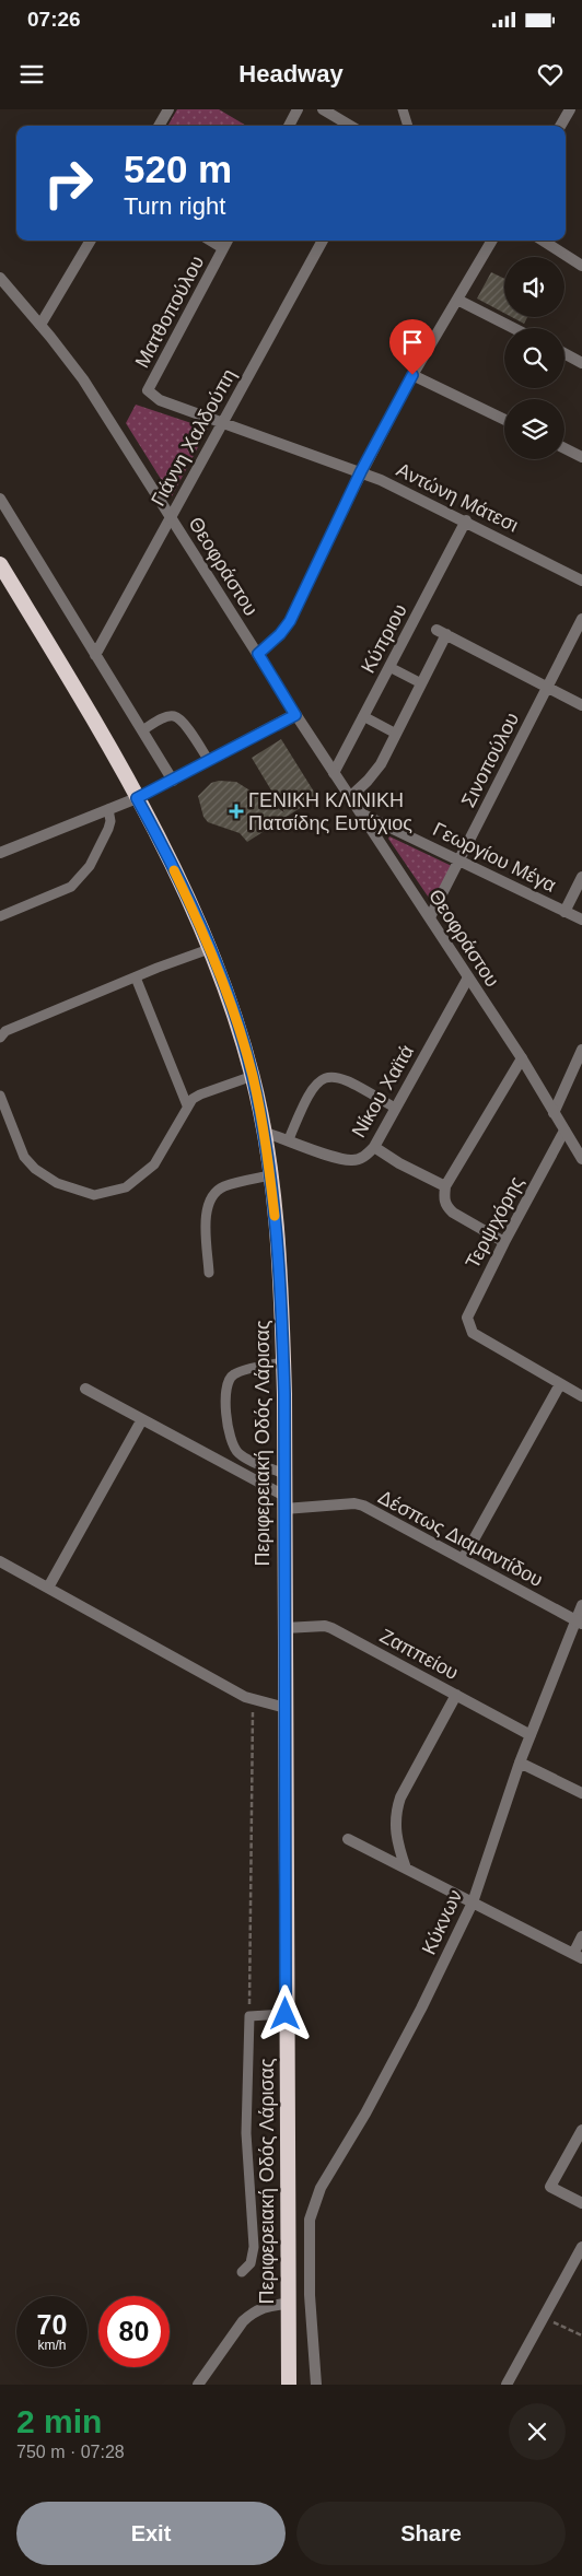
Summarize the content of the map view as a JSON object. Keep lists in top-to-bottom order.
{
  "streets": {
    "highway": ["Περιφερειακή Οδός Λάρισας"],
    "street": [
      "Ματθοπούλου",
      "Γιάννη Χαλδούπη",
      "Αντώνη Μάτεσι",
      "Θεοφράστου",
      "Κύπριου",
      "Σινοπούλου",
      "Γεωργίου Μέγα",
      "Νίκου Χαϊτά",
      "Τερψιχόρης",
      "Δέσπως Διαμαντίδου",
      "Ζαππείου",
      "Κύκνων"
    ]
  },
  "crossings": [
    ["Ματθοπούλου", "Αντώνη Μάτεσι"],
    ["Γιάννη Χαλδούπη", "Αντώνη Μάτεσι"],
    ["Γιάννη Χαλδούπη", "Θεοφράστου"],
    ["Αντώνη Μάτεσι", "Κύπριου"],
    ["Θεοφράστου", "Κύπριου"],
    ["Θεοφράστου", "Σινοπούλου"],
    ["Θεοφράστου", "Γεωργίου Μέγα"],
    ["Θεοφράστου", "Νίκου Χαϊτά"],
    ["Θεοφράστου", "Τερψιχόρης"],
    ["Σινοπούλου", "Γεωργίου Μέγα"],
    ["Νίκου Χαϊτά", "Περιφερειακή Οδός Λάρισας"],
    ["Περιφερειακή Οδός Λάρισας", "Δέσπως Διαμαντίδου"],
    ["Περιφερειακή Οδός Λάρισας", "Ζαππείου"],
    ["Δέσπως Διαμαντίδου", "Κύκνων"],
    ["Ζαππείου", "Κύκνων"]
  ],
  "places": {
    "health": ["ΓΕΝΙΚΗ ΚΛΙΝΙΚΗ Πατσίδης Ευτύχιος"]
  },
  "page": {
    "status": "07:26",
    "header": "Headway",
    "turn": ["520 m", "Turn right"],
    "speed": "70 km/h",
    "limit": "80",
    "heading": ["2 min", "750 m · 07:28"],
    "buttons": ["Exit", "Share"]
  }
}
